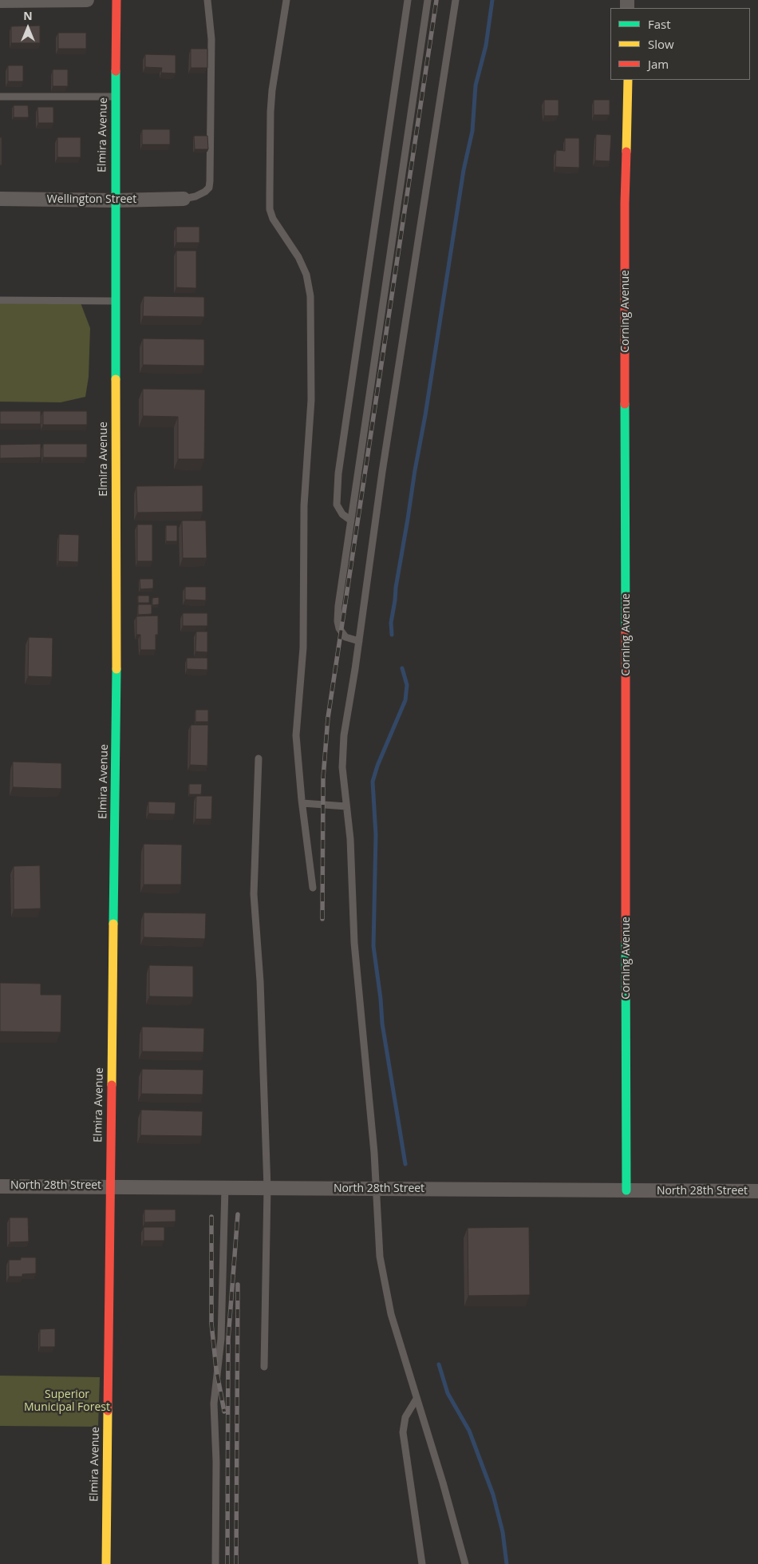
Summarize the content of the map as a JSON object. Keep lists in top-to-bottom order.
{
  "streets": {
    "street": [
      "Elmira Avenue",
      "Wellington Street",
      "Corning Avenue",
      "North 28th Street"
    ]
  },
  "crossings": [
    ["Elmira Avenue", "Wellington Street"],
    ["Elmira Avenue", "North 28th Street"],
    ["Corning Avenue", "North 28th Street"]
  ],
  "parks": ["Superior Municipal Forest"],
  "legend": ["Fast", "Slow", "Jam"],
  "north": "top"
}
